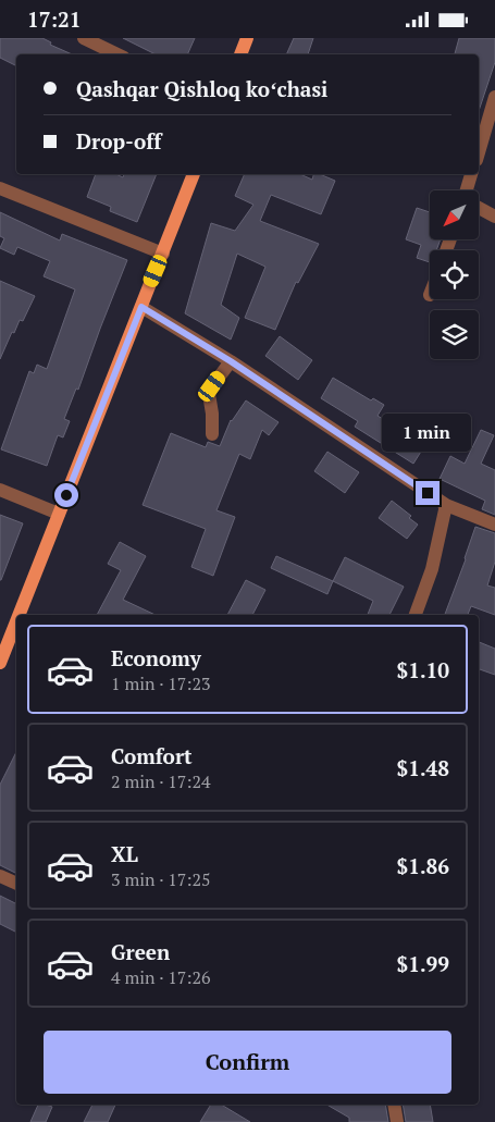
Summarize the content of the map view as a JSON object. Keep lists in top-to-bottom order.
{
  "north": "bottom left",
  "page": {
    "status": "17:21",
    "banner": ["Qashqar Qishloq koʻchasi", "Drop-off"],
    "bubble": "1 min",
    "list": [
      {
        "name": "Economy",
        "note": "1 min · 17:23",
        "value": "$1.10"
      },
      {
        "name": "Comfort",
        "note": "2 min · 17:24",
        "value": "$1.48"
      },
      {
        "name": "XL",
        "note": "3 min · 17:25",
        "value": "$1.86"
      },
      {
        "name": "Green",
        "note": "4 min · 17:26",
        "value": "$1.99"
      }
    ],
    "buttons": "Confirm"
  }
}
